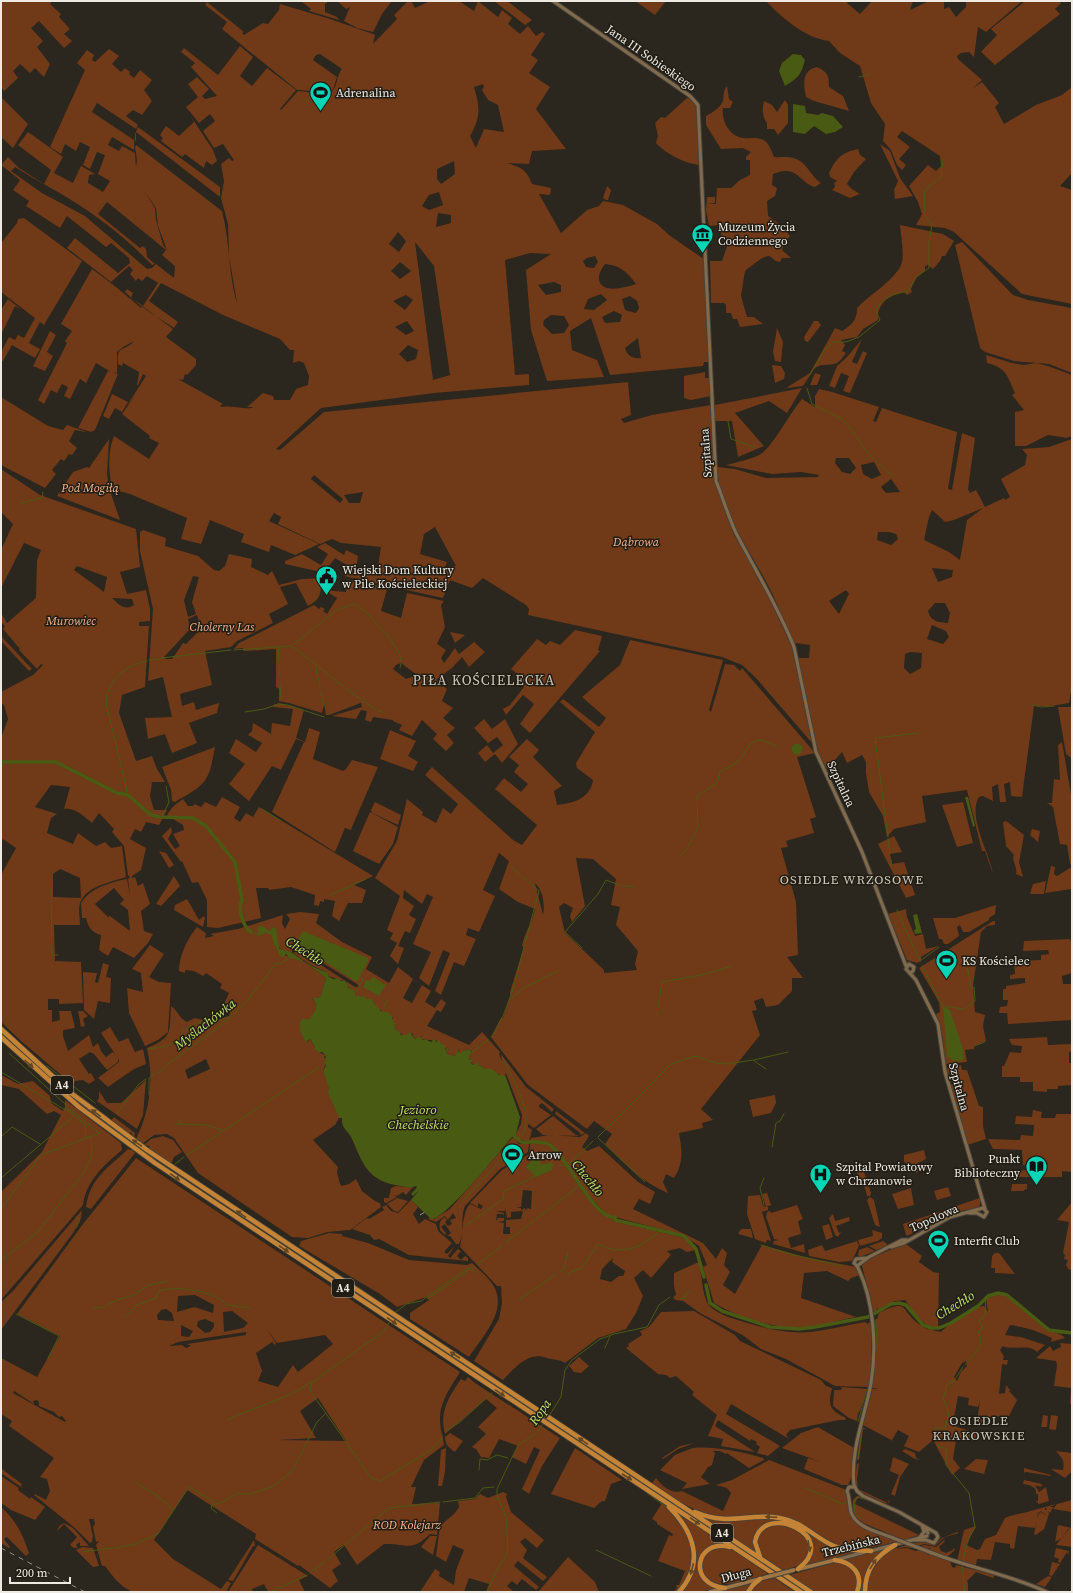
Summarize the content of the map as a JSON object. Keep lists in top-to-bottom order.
{
  "streets": {
    "highway": ["A4"],
    "main road": [
      "Jana III Sobieskiego",
      "Szpitalna",
      "Topolowa",
      "Trzebińska",
      "Długa"
    ]
  },
  "crossings": [
    ["Jana III Sobieskiego", "Szpitalna"],
    ["Szpitalna", "Topolowa"],
    ["Trzebińska", "Długa"]
  ],
  "districts": ["PIŁA KOŚCIELECKA", "OSIEDLE WRZOSOWE", "OSIEDLE KRAKOWSKIE"],
  "water": [
    "Chechło",
    "Myślachówka",
    "Jezioro Chechelskie",
    "Ropa"
  ],
  "parks": [
    "Pod Mogiłą",
    "Dąbrowa",
    "Murowiec",
    "Cholerny Las",
    "ROD Kolejarz"
  ],
  "places": {
    "sports": [
      "Adrenalina",
      "KS Kościelec",
      "Arrow",
      "Interfit Club"
    ],
    "museum": ["Muzeum Życia Codziennego"],
    "public building": ["Wiejski Dom Kultury w Pile Kościeleckiej"],
    "library": ["Punkt Biblioteczny"],
    "hospital": ["Szpital Powiatowy w Chrzanowie"]
  },
  "scale_bar": "200 m"
}
